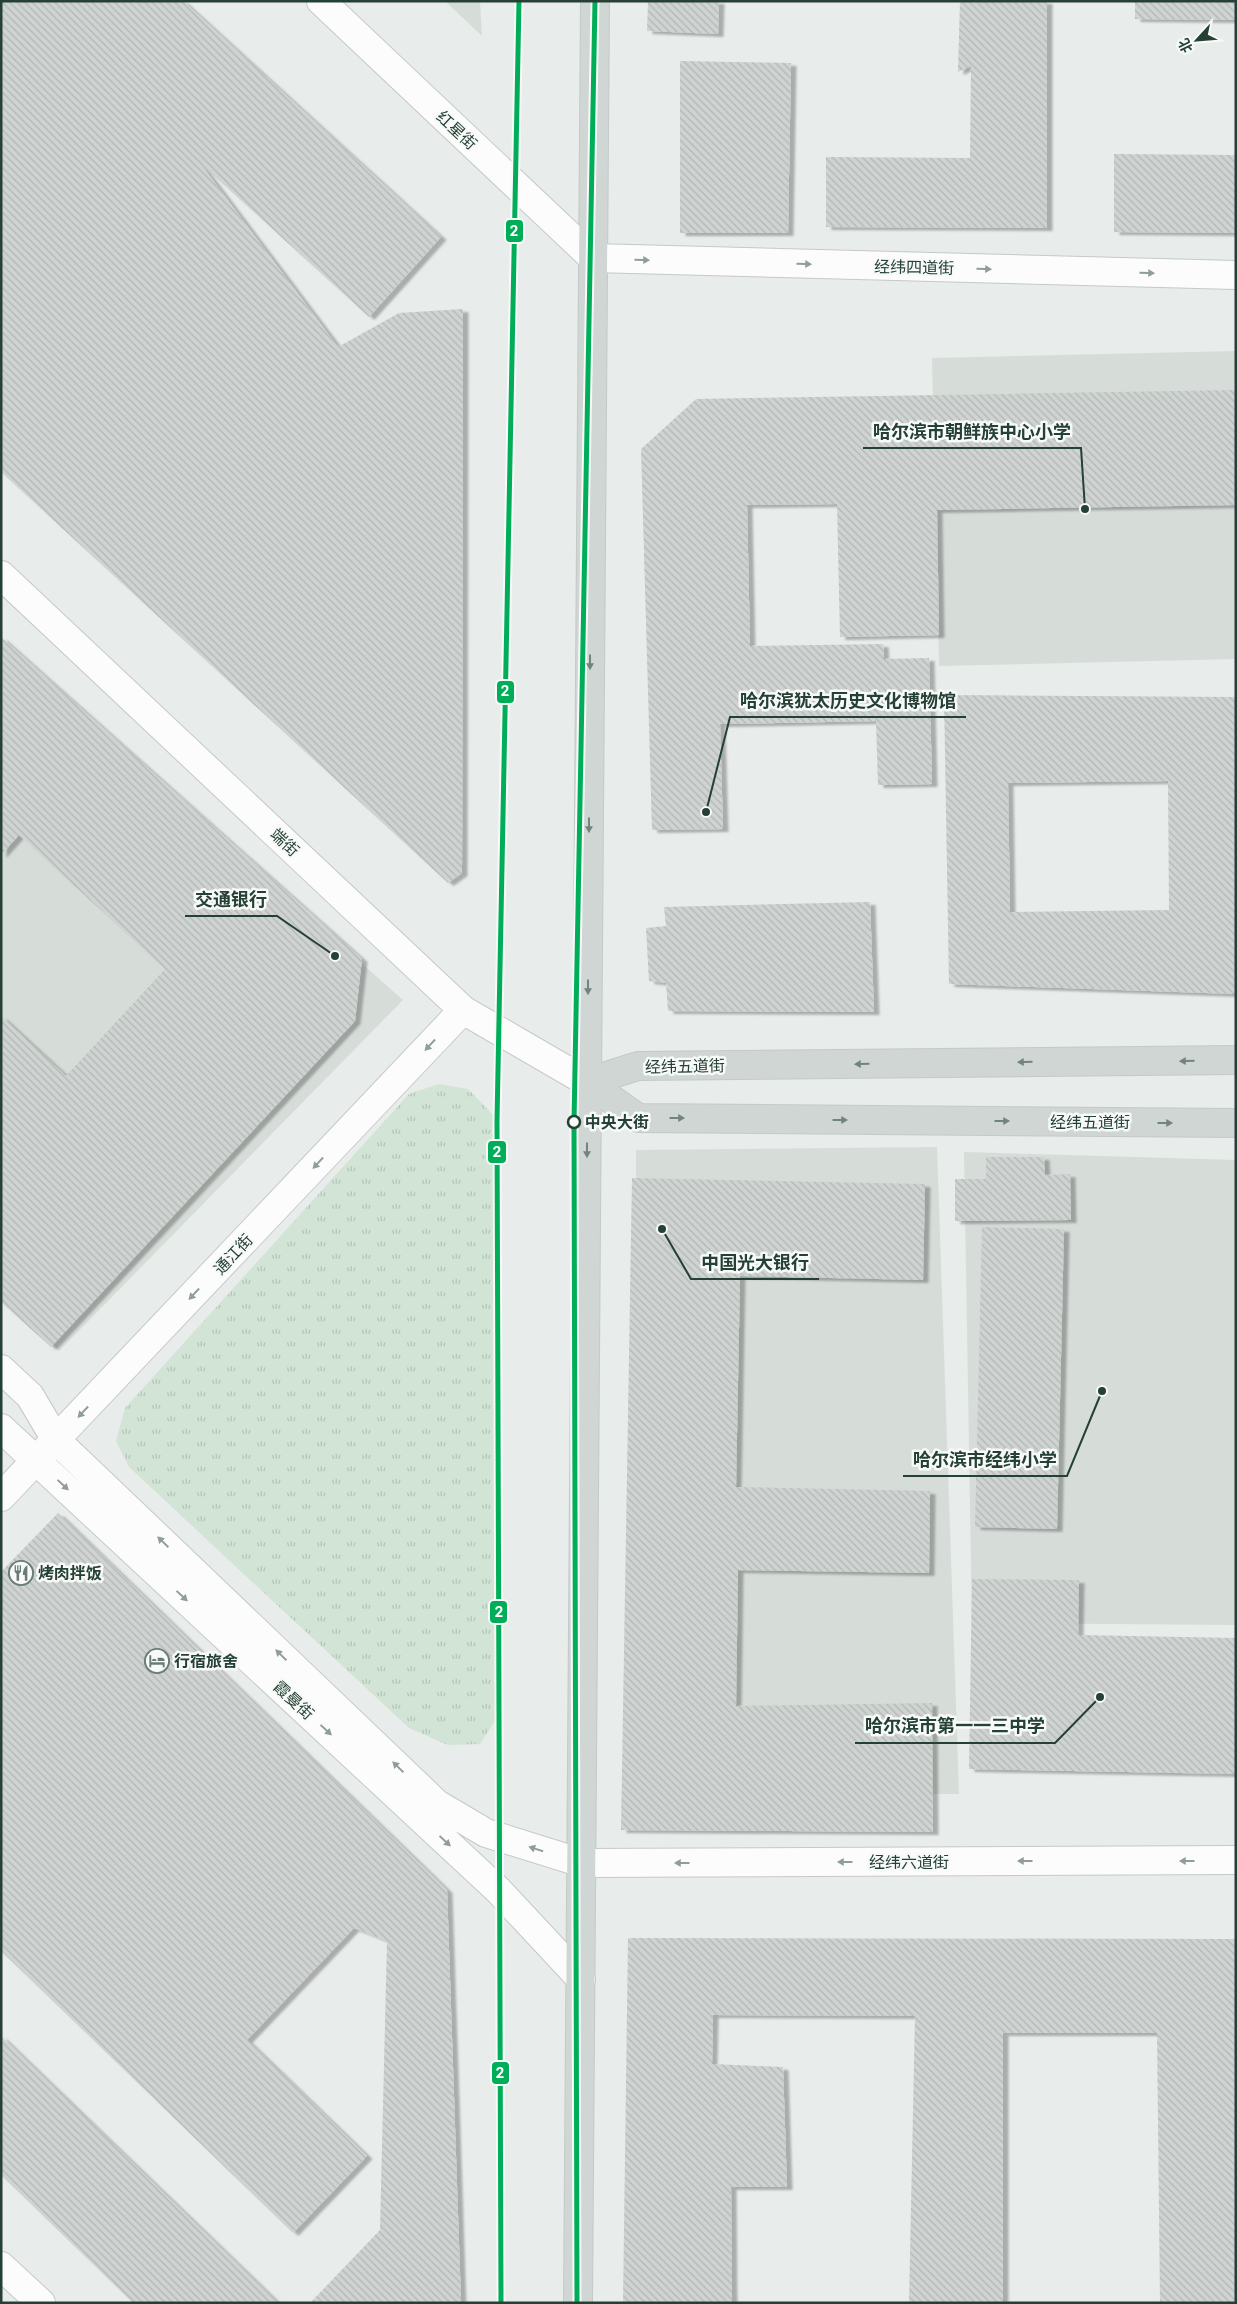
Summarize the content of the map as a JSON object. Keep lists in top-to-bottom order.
{
  "streets": {
    "main road": ["经纬五道街"],
    "street": [
      "红星街",
      "经纬四道街",
      "端街",
      "通江街",
      "霞曼街",
      "经纬六道街"
    ]
  },
  "crossings": [
    ["红星街", "经纬四道街"],
    ["端街", "经纬五道街"],
    ["端街", "通江街"],
    ["通江街", "霞曼街"],
    ["霞曼街", "经纬六道街"]
  ],
  "one_way": ["经纬四道街", "通江街", "经纬六道街"],
  "places": {
    "other": [
      "哈尔滨市朝鲜族中心小学",
      "哈尔滨犹太历史文化博物馆",
      "交通银行",
      "中央大街",
      "中国光大银行",
      "哈尔滨市经纬小学",
      "哈尔滨市第一一三中学"
    ],
    "restaurant": ["烤肉拌饭"],
    "hotel": ["行宿旅舍"]
  },
  "lines": ["transit line 2"],
  "north": "bottom left"
}
